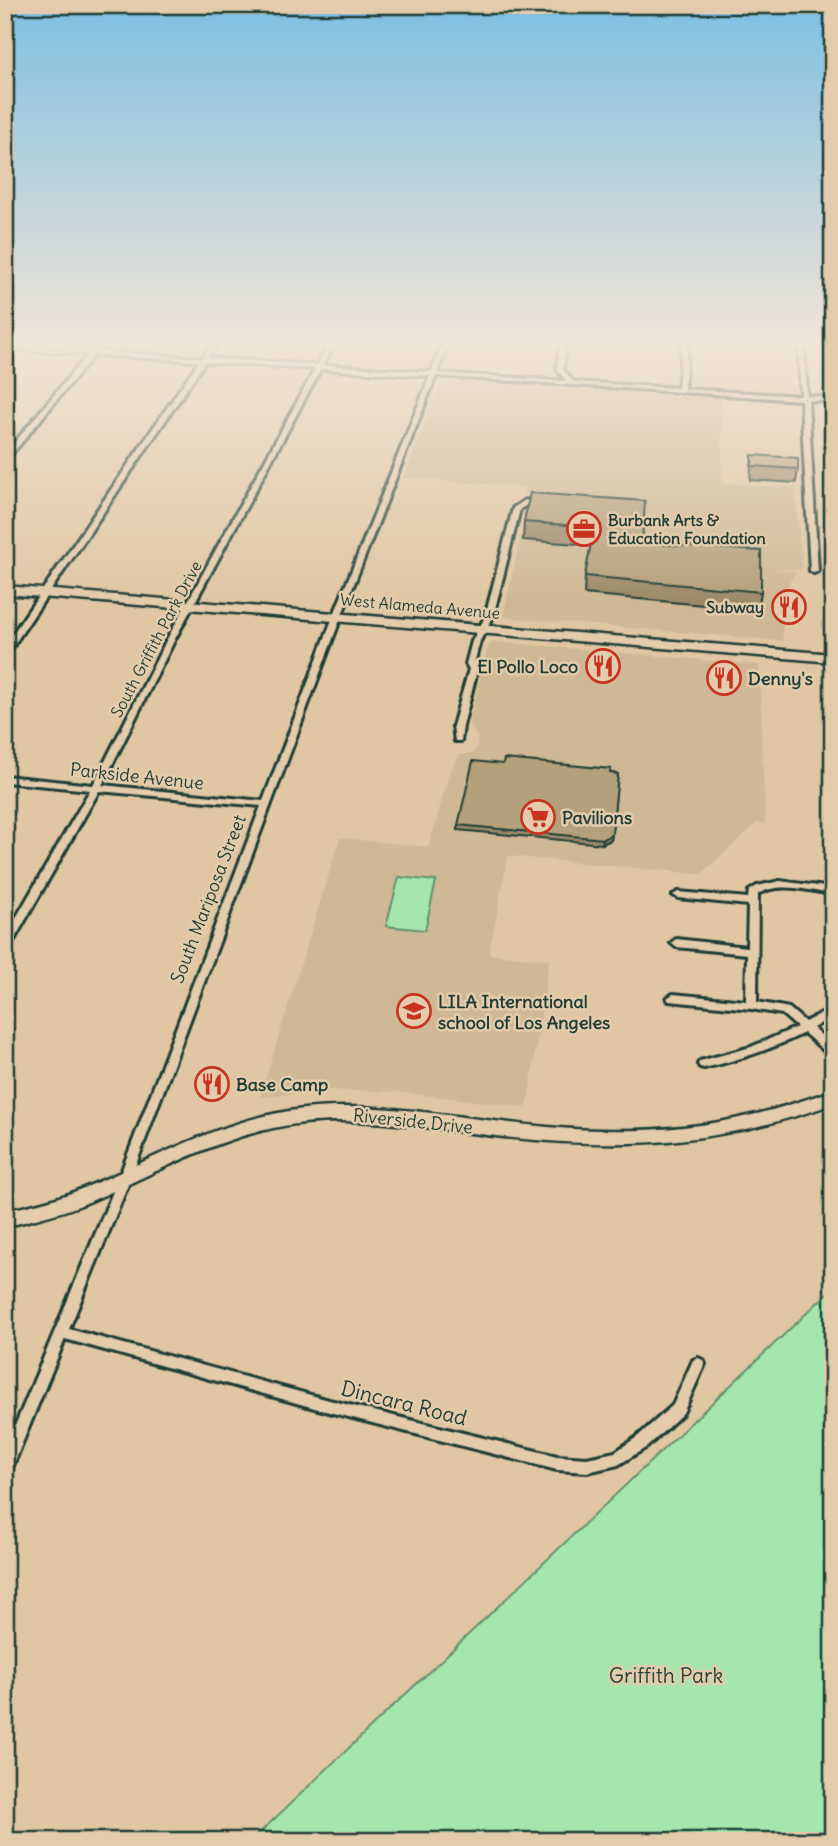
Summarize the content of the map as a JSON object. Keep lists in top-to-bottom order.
{
  "streets": {
    "main road": ["West Alameda Avenue", "Riverside Drive"],
    "street": [
      "South Griffith Park Drive",
      "Parkside Avenue",
      "South Mariposa Street",
      "Dincara Road"
    ]
  },
  "crossings": [
    ["West Alameda Avenue", "South Griffith Park Drive"],
    ["West Alameda Avenue", "South Mariposa Street"],
    ["South Griffith Park Drive", "Parkside Avenue"],
    ["Parkside Avenue", "South Mariposa Street"],
    ["South Mariposa Street", "Riverside Drive"],
    ["South Mariposa Street", "Dincara Road"]
  ],
  "parks": ["Griffith Park"],
  "places": {
    "office": ["Burbank Arts & Education Foundation"],
    "restaurant": [
      "Subway",
      "El Pollo Loco",
      "Denny's",
      "Base Camp"
    ],
    "supermarket": ["Pavilions"],
    "school or university": ["LILA International school of Los Angeles"]
  }
}
